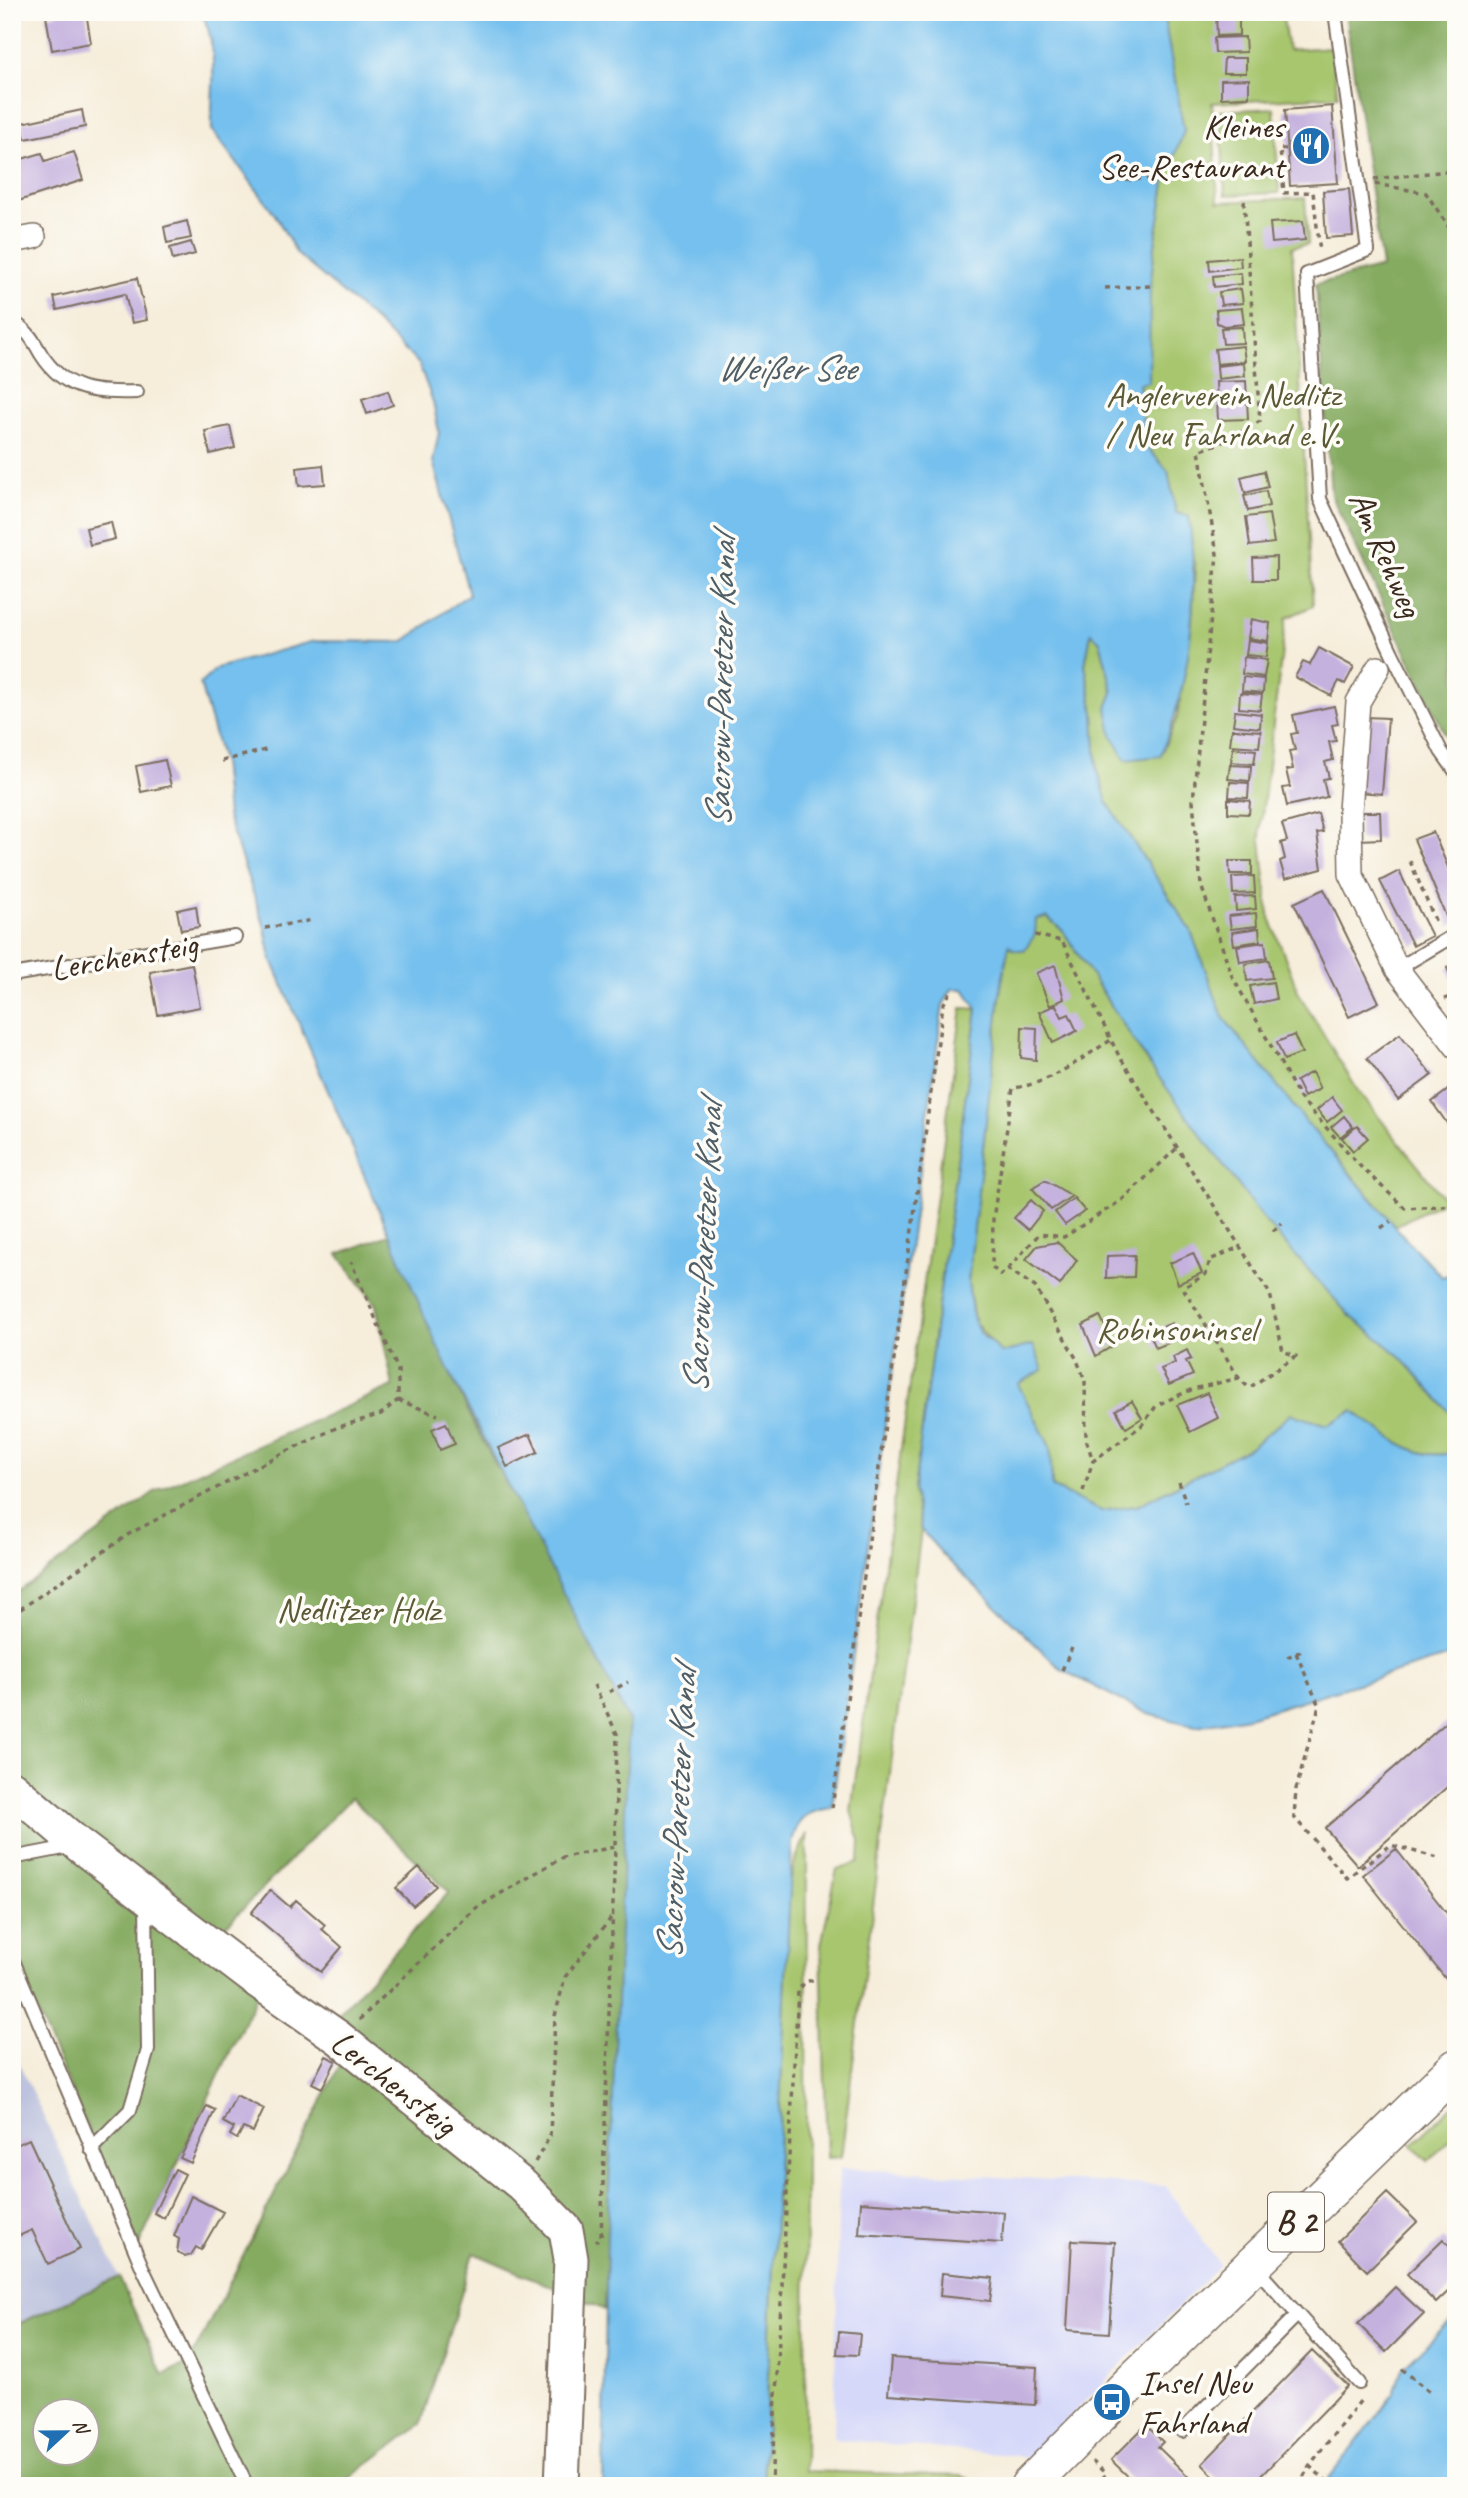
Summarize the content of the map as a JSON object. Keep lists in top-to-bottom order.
{
  "streets": {
    "main road": ["B 2"],
    "street": ["Am Rehweg", "Lerchensteig"]
  },
  "water": ["Weißer See", "Sacrow-Paretzer Kanal"],
  "parks": ["Anglerverein Nedlitz / Neu Fahrland e.V.", "Robinsoninsel", "Nedlitzer Holz"],
  "places": {
    "restaurant": ["Kleines See-Restaurant"],
    "bus stop": ["Insel Neu Fahrland"]
  },
  "north": "right"
}
